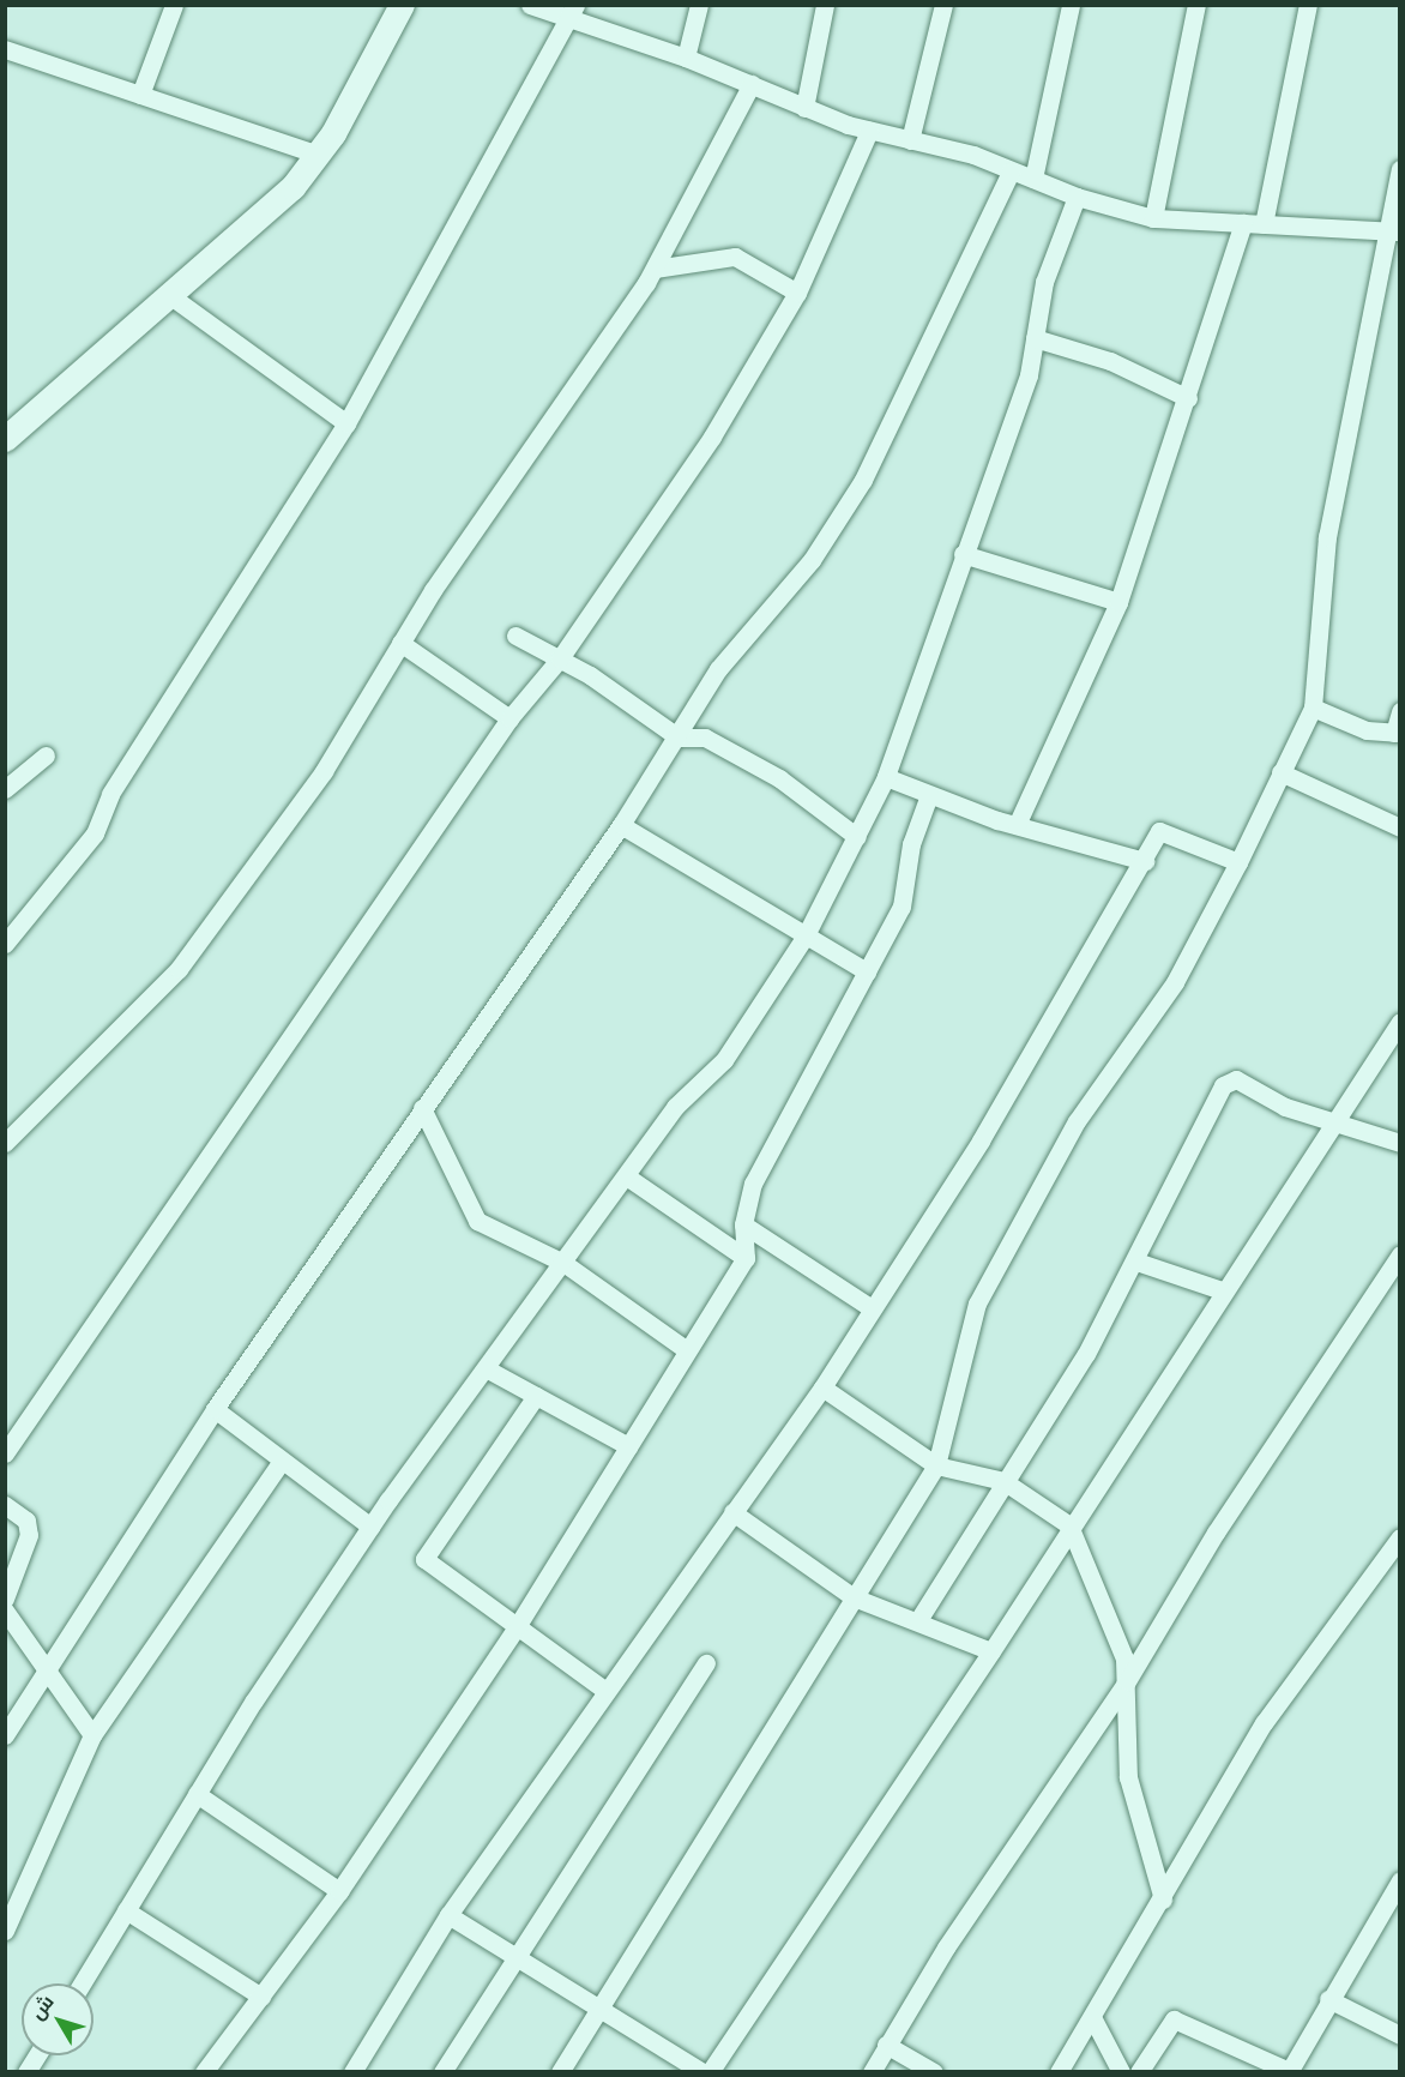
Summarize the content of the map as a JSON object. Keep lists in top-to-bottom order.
{
  "north": "top left"
}
